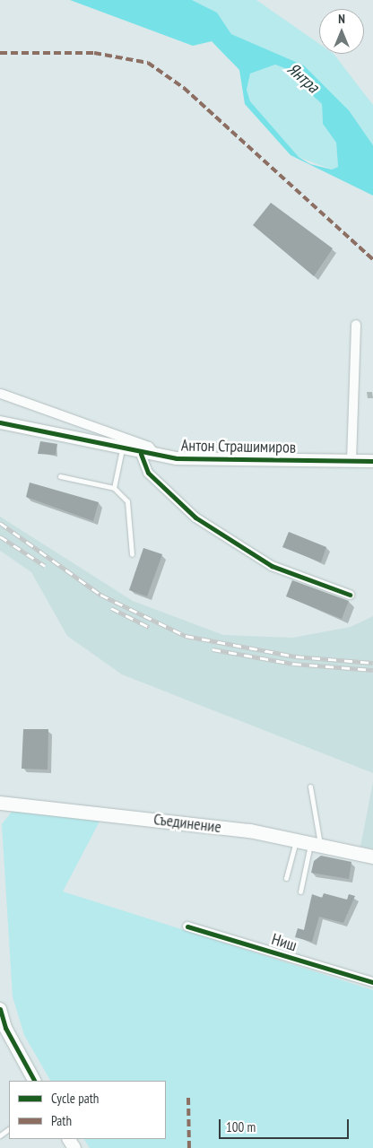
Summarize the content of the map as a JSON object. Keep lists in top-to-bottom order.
{
  "streets": {
    "main road": ["Съединение"],
    "street": ["Антон Страшимиров", "Ниш"]
  },
  "water": ["Янтра"],
  "legend": ["Cycle path", "Path"],
  "scale_bar": "100 m",
  "north": "top"
}
